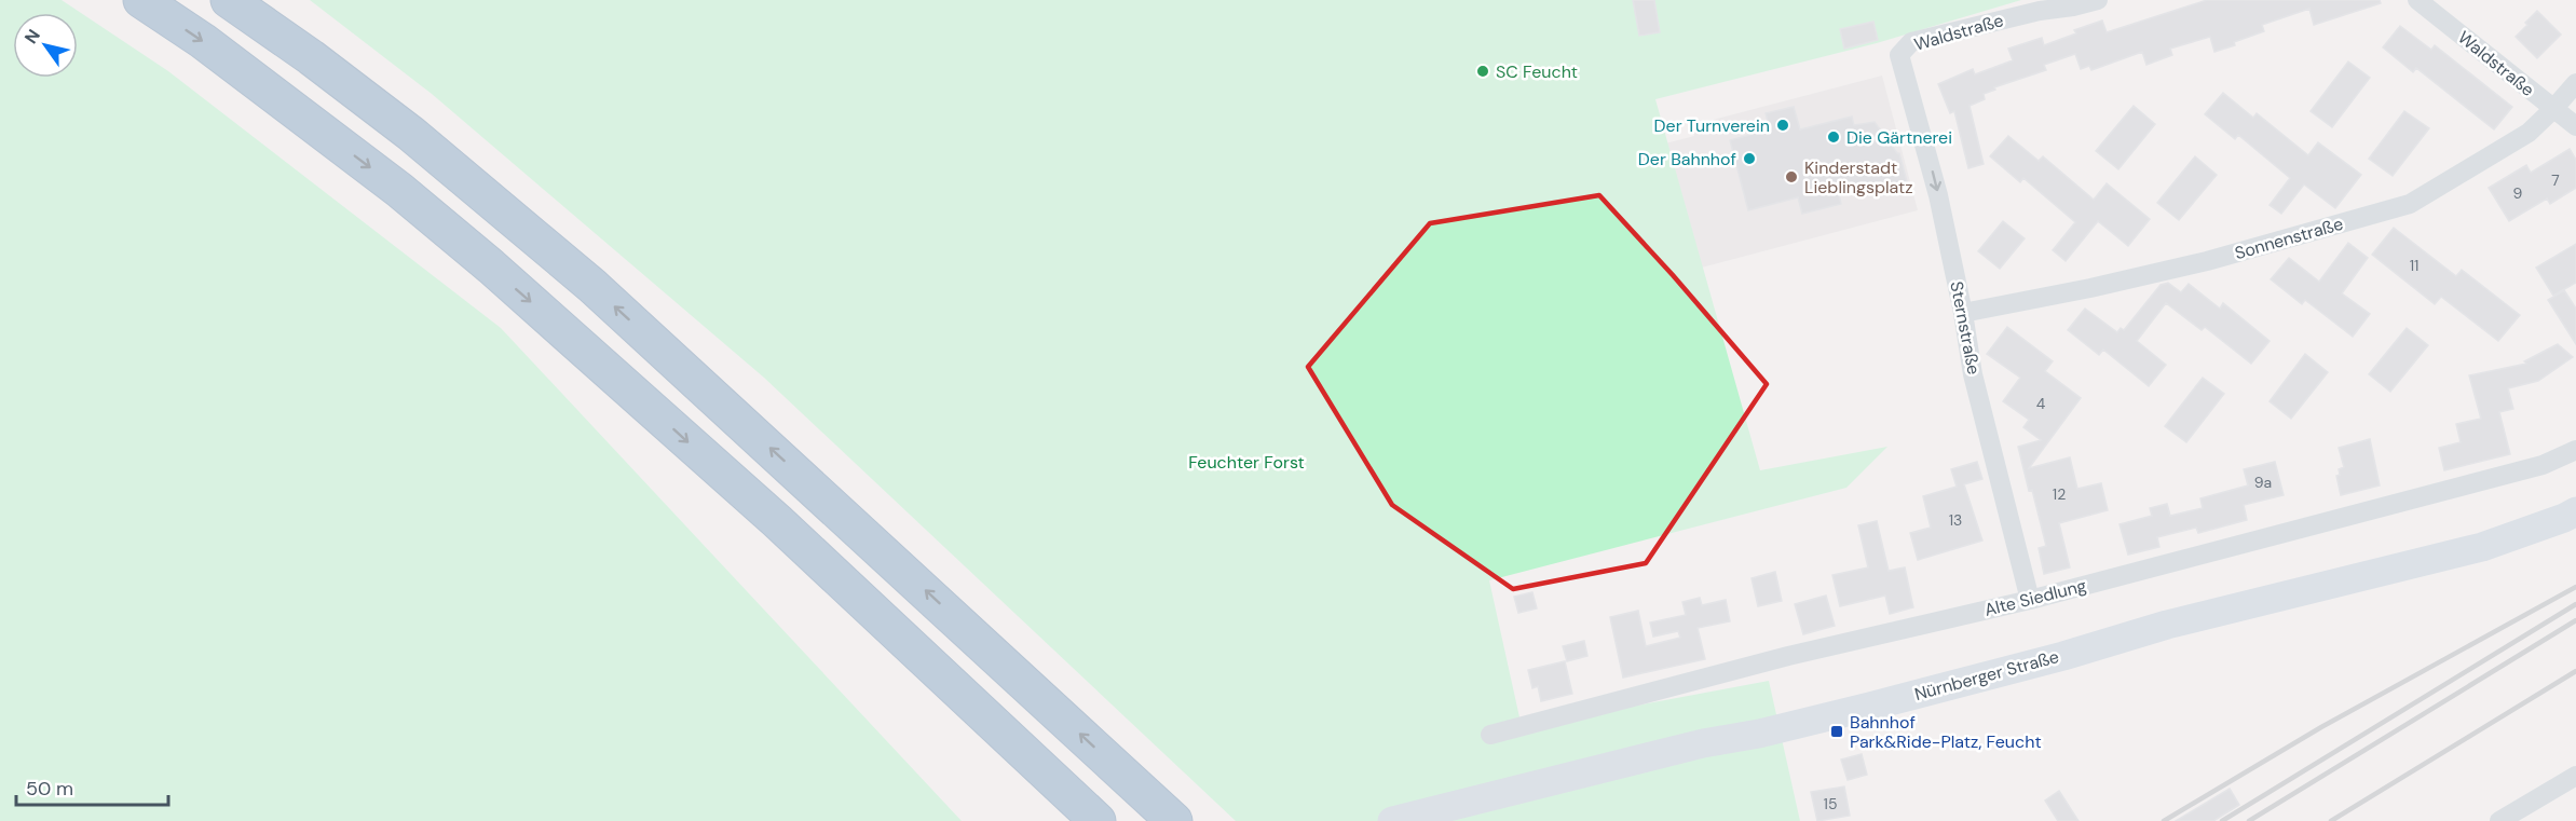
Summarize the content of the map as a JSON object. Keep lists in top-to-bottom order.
{
  "streets": {
    "main road": ["Nürnberger Straße"],
    "street": [
      "Waldstraße",
      "Sonnenstraße",
      "Sternstraße",
      "Alte Siedlung"
    ]
  },
  "crossings": [
    ["Waldstraße", "Sonnenstraße"],
    ["Waldstraße", "Sternstraße"],
    ["Sonnenstraße", "Sternstraße"],
    ["Sternstraße", "Alte Siedlung"]
  ],
  "one_way": ["Sternstraße"],
  "parks": ["Feuchter Forst"],
  "places": {
    "other": [
      "SC Feucht",
      "Der Turnverein",
      "Die Gärtnerei",
      "Der Bahnhof",
      "Kinderstadt Lieblingsplatz"
    ],
    "transit": ["Bahnhof Park&Ride-Platz, Feucht"]
  },
  "house_numbers": [
    "7",
    "9",
    "11",
    "4",
    "9a",
    "12",
    "13",
    "15"
  ],
  "scale_bar": "50 m",
  "north": "top left"
}
